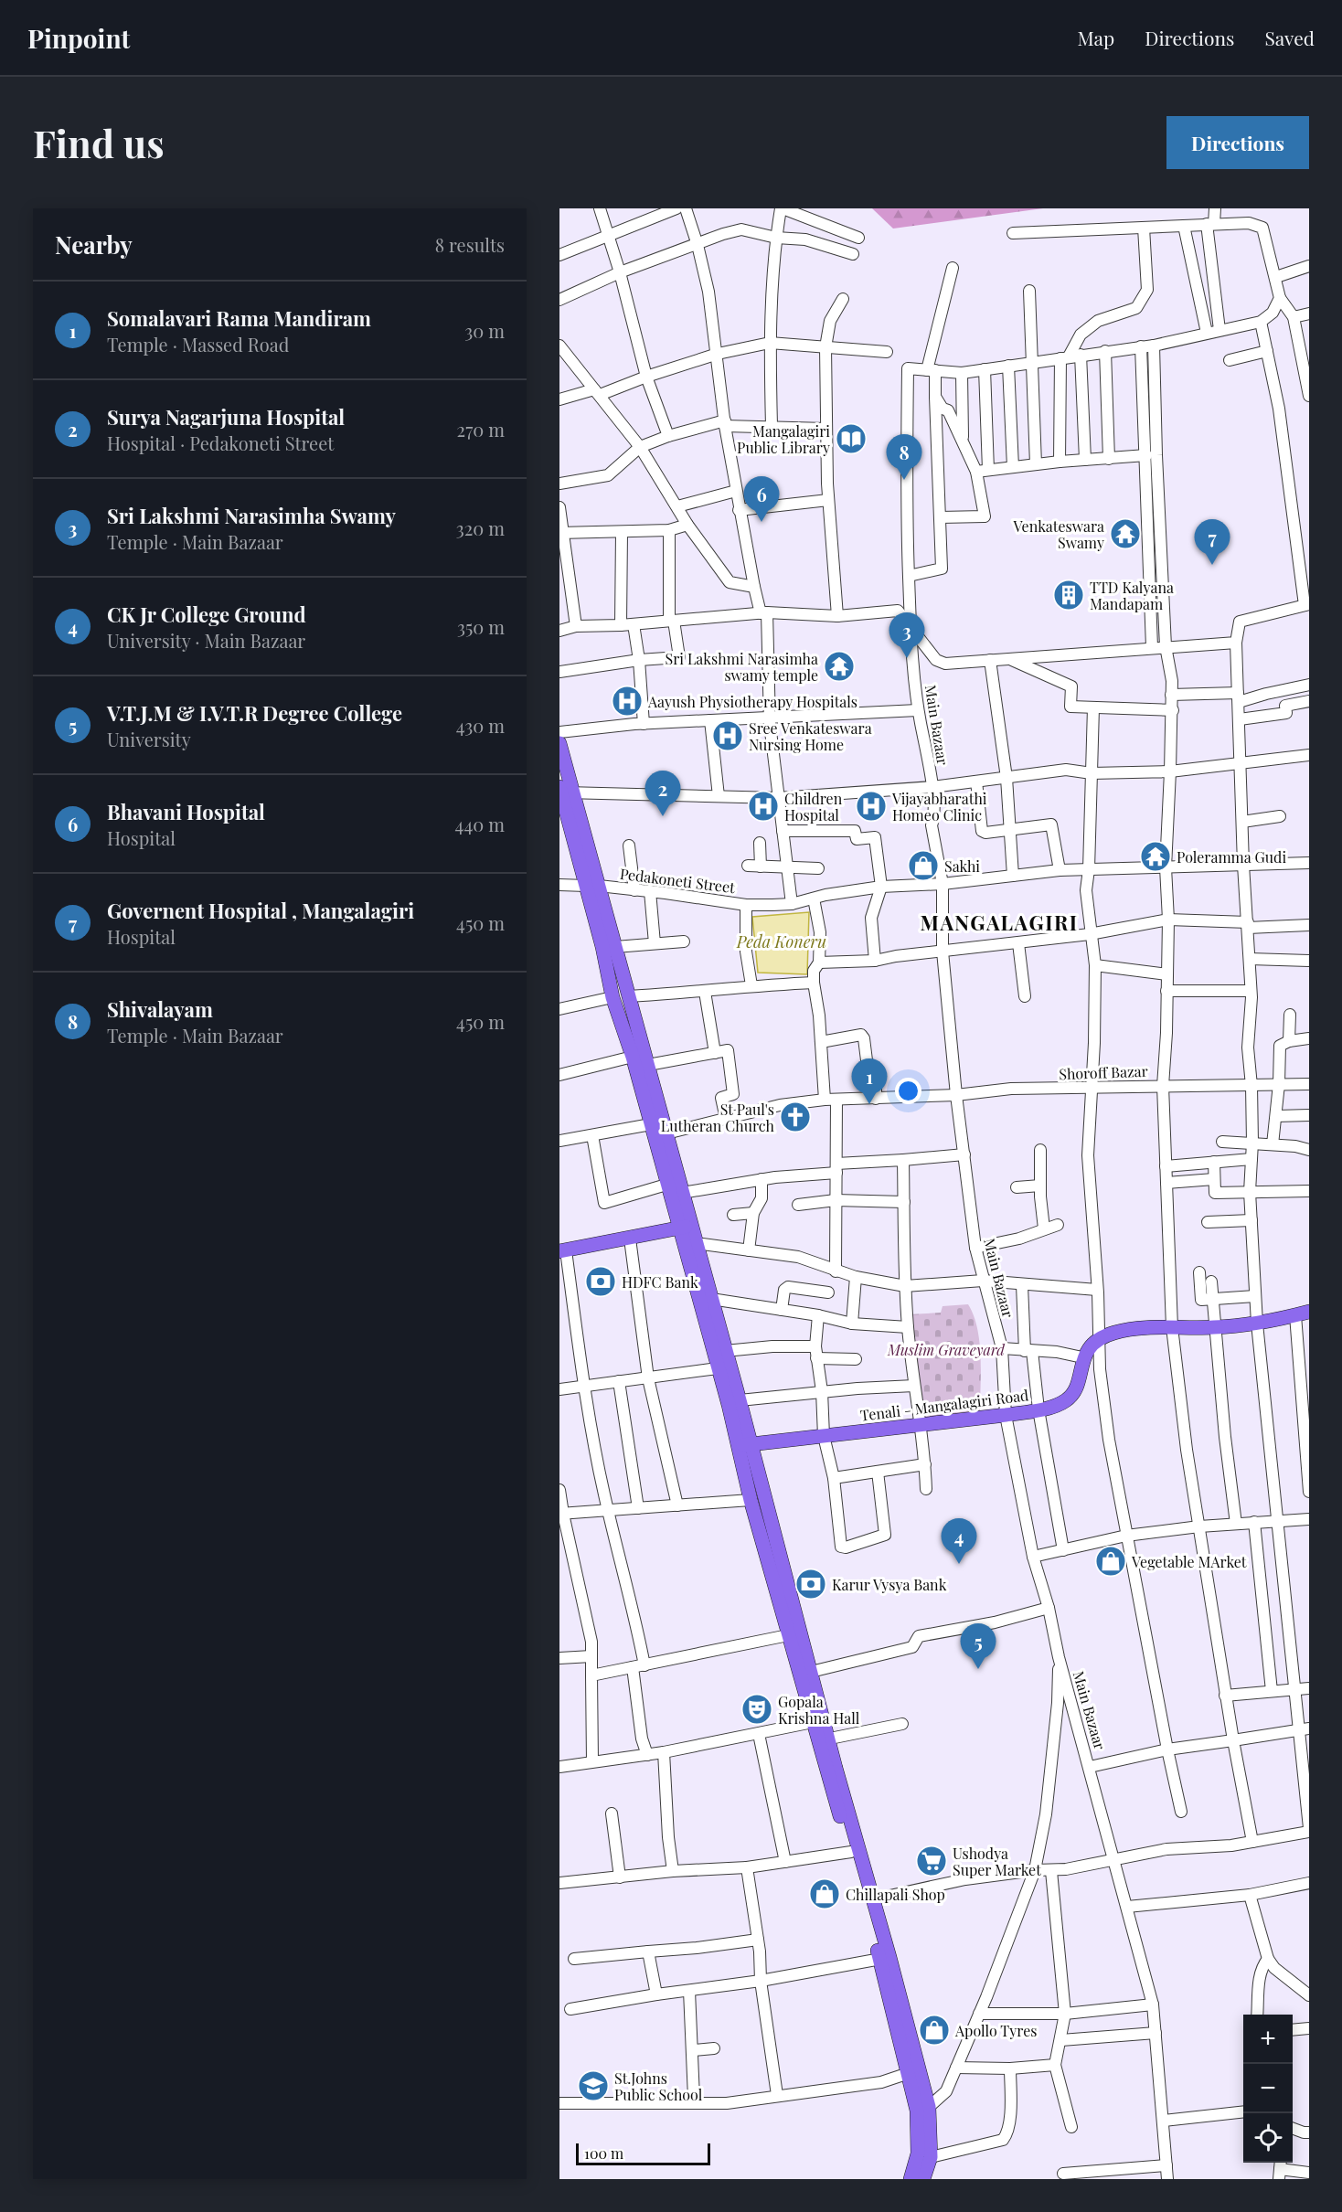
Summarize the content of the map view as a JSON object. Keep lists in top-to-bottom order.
{
  "streets": {
    "main road": ["Tenali - Mangalagiri Road"],
    "street": ["Main Bazaar", "Pedakoneti Street", "Shoroff Bazar"]
  },
  "crossings": [
    ["Main Bazaar", "Shoroff Bazar"],
    ["Main Bazaar", "Tenali - Mangalagiri Road"]
  ],
  "districts": ["MANGALAGIRI"],
  "water": ["Peda Koneru"],
  "parks": ["Muslim Graveyard"],
  "places": {
    "library": ["Mangalagiri Public Library"],
    "temple": ["Venkateswara Swamy", "Sri Lakshmi Narasimha swamy temple", "Poleramma Gudi"],
    "building": ["TTD Kalyana Mandapam"],
    "hospital": [
      "Aayush Physiotherapy Hospitals",
      "Sree Venkateswara Nursing Home",
      "Children Hospital",
      "Vijayabharathi Homeo Clinic"
    ],
    "shop": [
      "Sakhi",
      "Vegetable MArket",
      "Chillapali Shop",
      "Apollo Tyres"
    ],
    "church": ["St Paul's Lutheran Church"],
    "bank": ["HDFC Bank", "Karur Vysya Bank"],
    "theatre": ["Gopala Krishna Hall"],
    "supermarket": ["Ushodya Super Market"],
    "school or university": ["St.Johns Public School"]
  },
  "scale_bar": "100 m",
  "page": {
    "header": "Pinpoint",
    "nav": ["Map", "Directions", "Saved"],
    "buttons": "Directions",
    "title": "Find us",
    "heading": ["Nearby", "8 results"],
    "list": [
      {
        "mark": "1",
        "name": "Somalavari Rama Mandiram",
        "note": "Temple · Massed Road",
        "value": "30 m"
      },
      {
        "mark": "2",
        "name": "Surya Nagarjuna Hospital",
        "note": "Hospital · Pedakoneti Street",
        "value": "270 m"
      },
      {
        "mark": "3",
        "name": "Sri Lakshmi Narasimha Swamy",
        "note": "Temple · Main Bazaar",
        "value": "320 m"
      },
      {
        "mark": "4",
        "name": "CK Jr College Ground",
        "note": "University · Main Bazaar",
        "value": "350 m"
      },
      {
        "mark": "5",
        "name": "V.T.J.M & I.V.T.R Degree College",
        "note": "University",
        "value": "430 m"
      },
      {
        "mark": "6",
        "name": "Bhavani Hospital",
        "note": "Hospital",
        "value": "440 m"
      },
      {
        "mark": "7",
        "name": "Governent Hospital , Mangalagiri",
        "note": "Hospital",
        "value": "450 m"
      },
      {
        "mark": "8",
        "name": "Shivalayam",
        "note": "Temple · Main Bazaar",
        "value": "450 m"
      }
    ],
    "pins": [
      "8",
      "6",
      "7",
      "3",
      "2",
      "1",
      "4",
      "5"
    ],
    "map_buttons": ["+", "−"],
    "scale": "100 m"
  }
}
